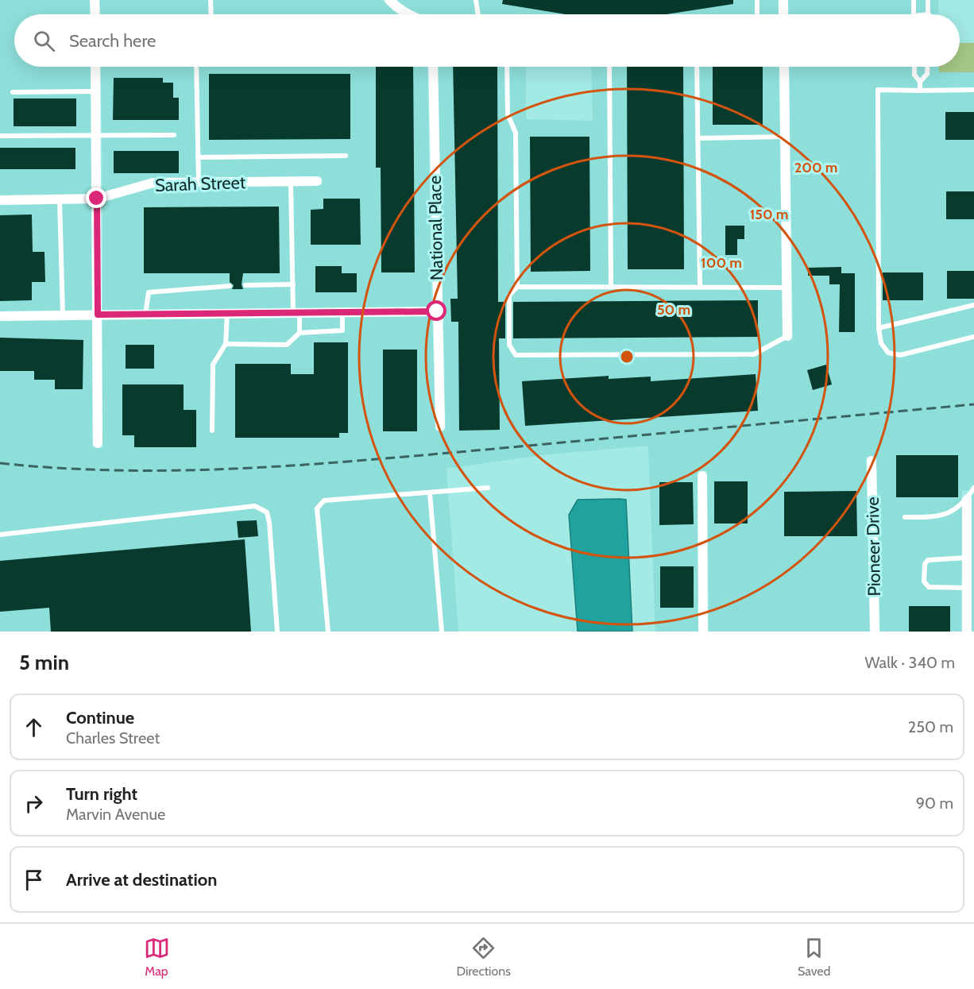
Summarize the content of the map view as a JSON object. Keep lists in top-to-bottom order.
{
  "streets": {
    "street": ["Sarah Street", "National Place", "Pioneer Drive"]
  },
  "page": {
    "search": "Search here",
    "heading": ["5 min", "Walk · 340 m"],
    "list": [
      ["Continue", "Charles Street", "250 m"],
      ["Turn right", "Marvin Avenue", "90 m"],
      "Arrive at destination"
    ],
    "nav": ["Map", "Directions", "Saved"]
  },
  "rings": [
    "200 m",
    "150 m",
    "100 m",
    "50 m"
  ]
}
